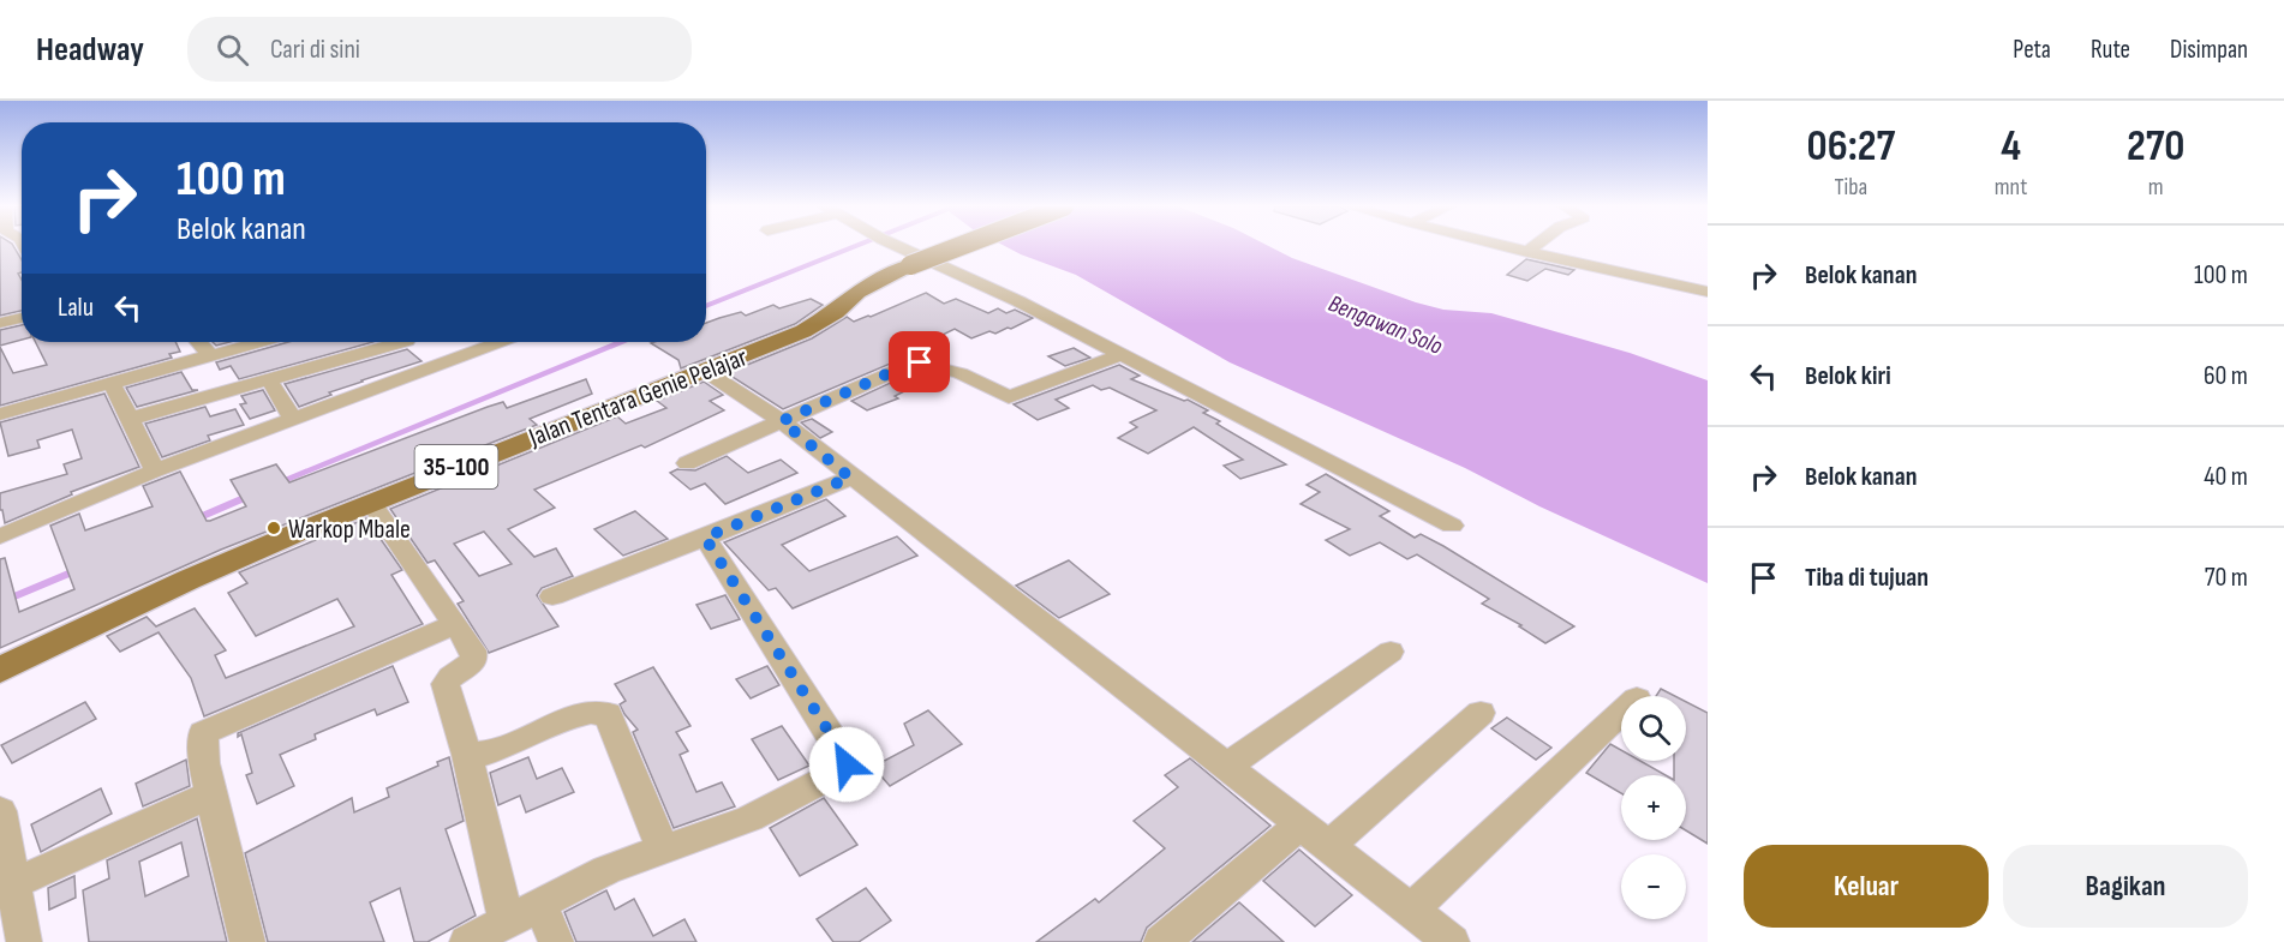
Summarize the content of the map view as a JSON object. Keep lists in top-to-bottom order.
{
  "streets": {
    "main road": ["Jalan Tentara Genie Pelajar", "35-100"]
  },
  "water": ["Bengawan Solo"],
  "places": ["Warkop Mbale"],
  "page": {
    "header": "Headway",
    "search": "Cari di sini",
    "nav": ["Peta", "Rute", "Disimpan"],
    "eta": [
      "06:27",
      "Tiba",
      "4",
      "mnt",
      "270",
      "m"
    ],
    "turn": ["100 m", "Belok kanan"],
    "list": [
      {
        "name": "Belok kanan",
        "value": "100 m"
      },
      {
        "name": "Belok kiri",
        "value": "60 m"
      },
      {
        "name": "Belok kanan",
        "value": "40 m"
      },
      {
        "name": "Tiba di tujuan",
        "value": "70 m"
      }
    ],
    "then": "Lalu",
    "map_buttons": ["+", "−"],
    "buttons": ["Keluar", "Bagikan"]
  }
}
